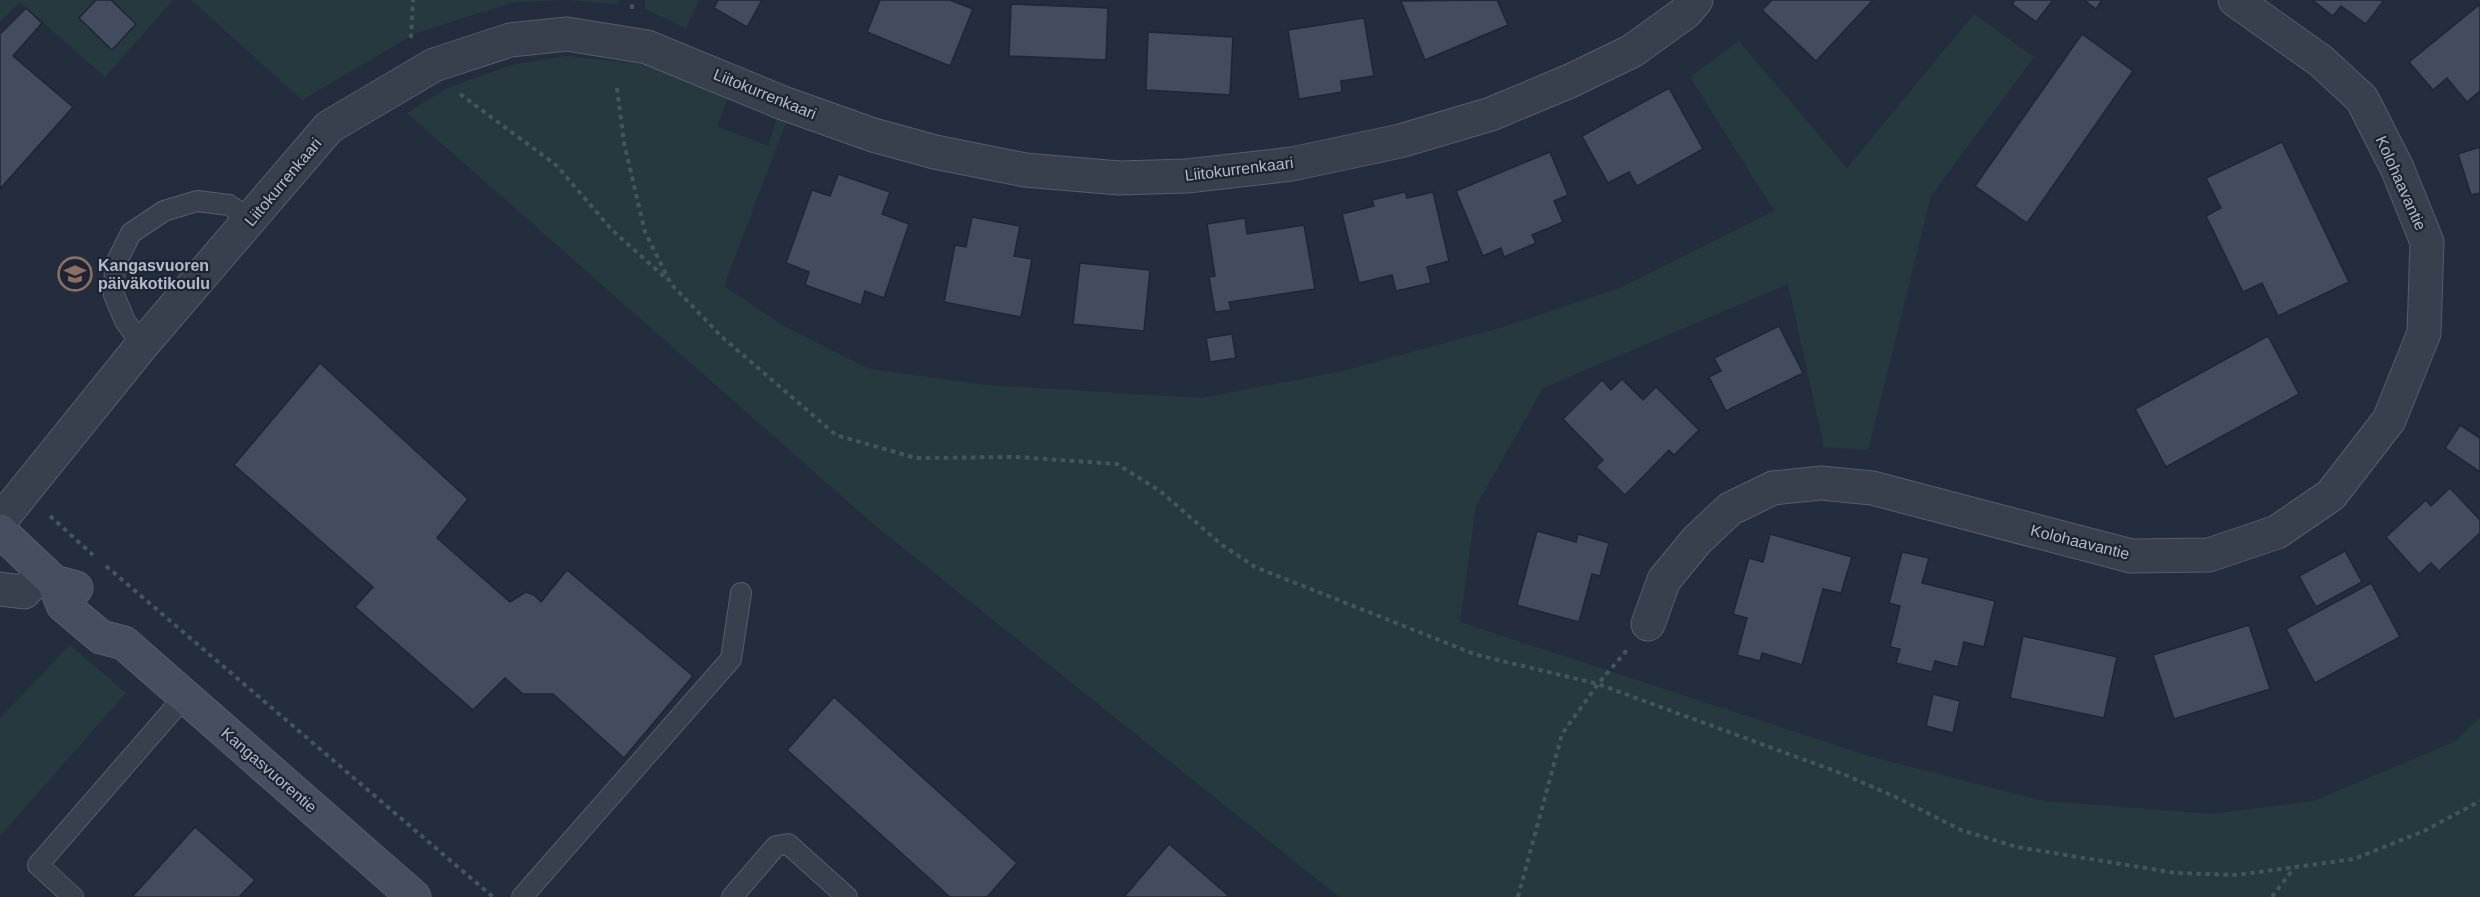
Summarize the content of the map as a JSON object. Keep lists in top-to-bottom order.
{
  "streets": {
    "main road": ["Kangasvuorentie"],
    "street": ["Liitokurrenkaari", "Kolohaavantie"]
  },
  "places": {
    "school or university": ["Kangasvuoren päiväkotikoulu"]
  }
}
